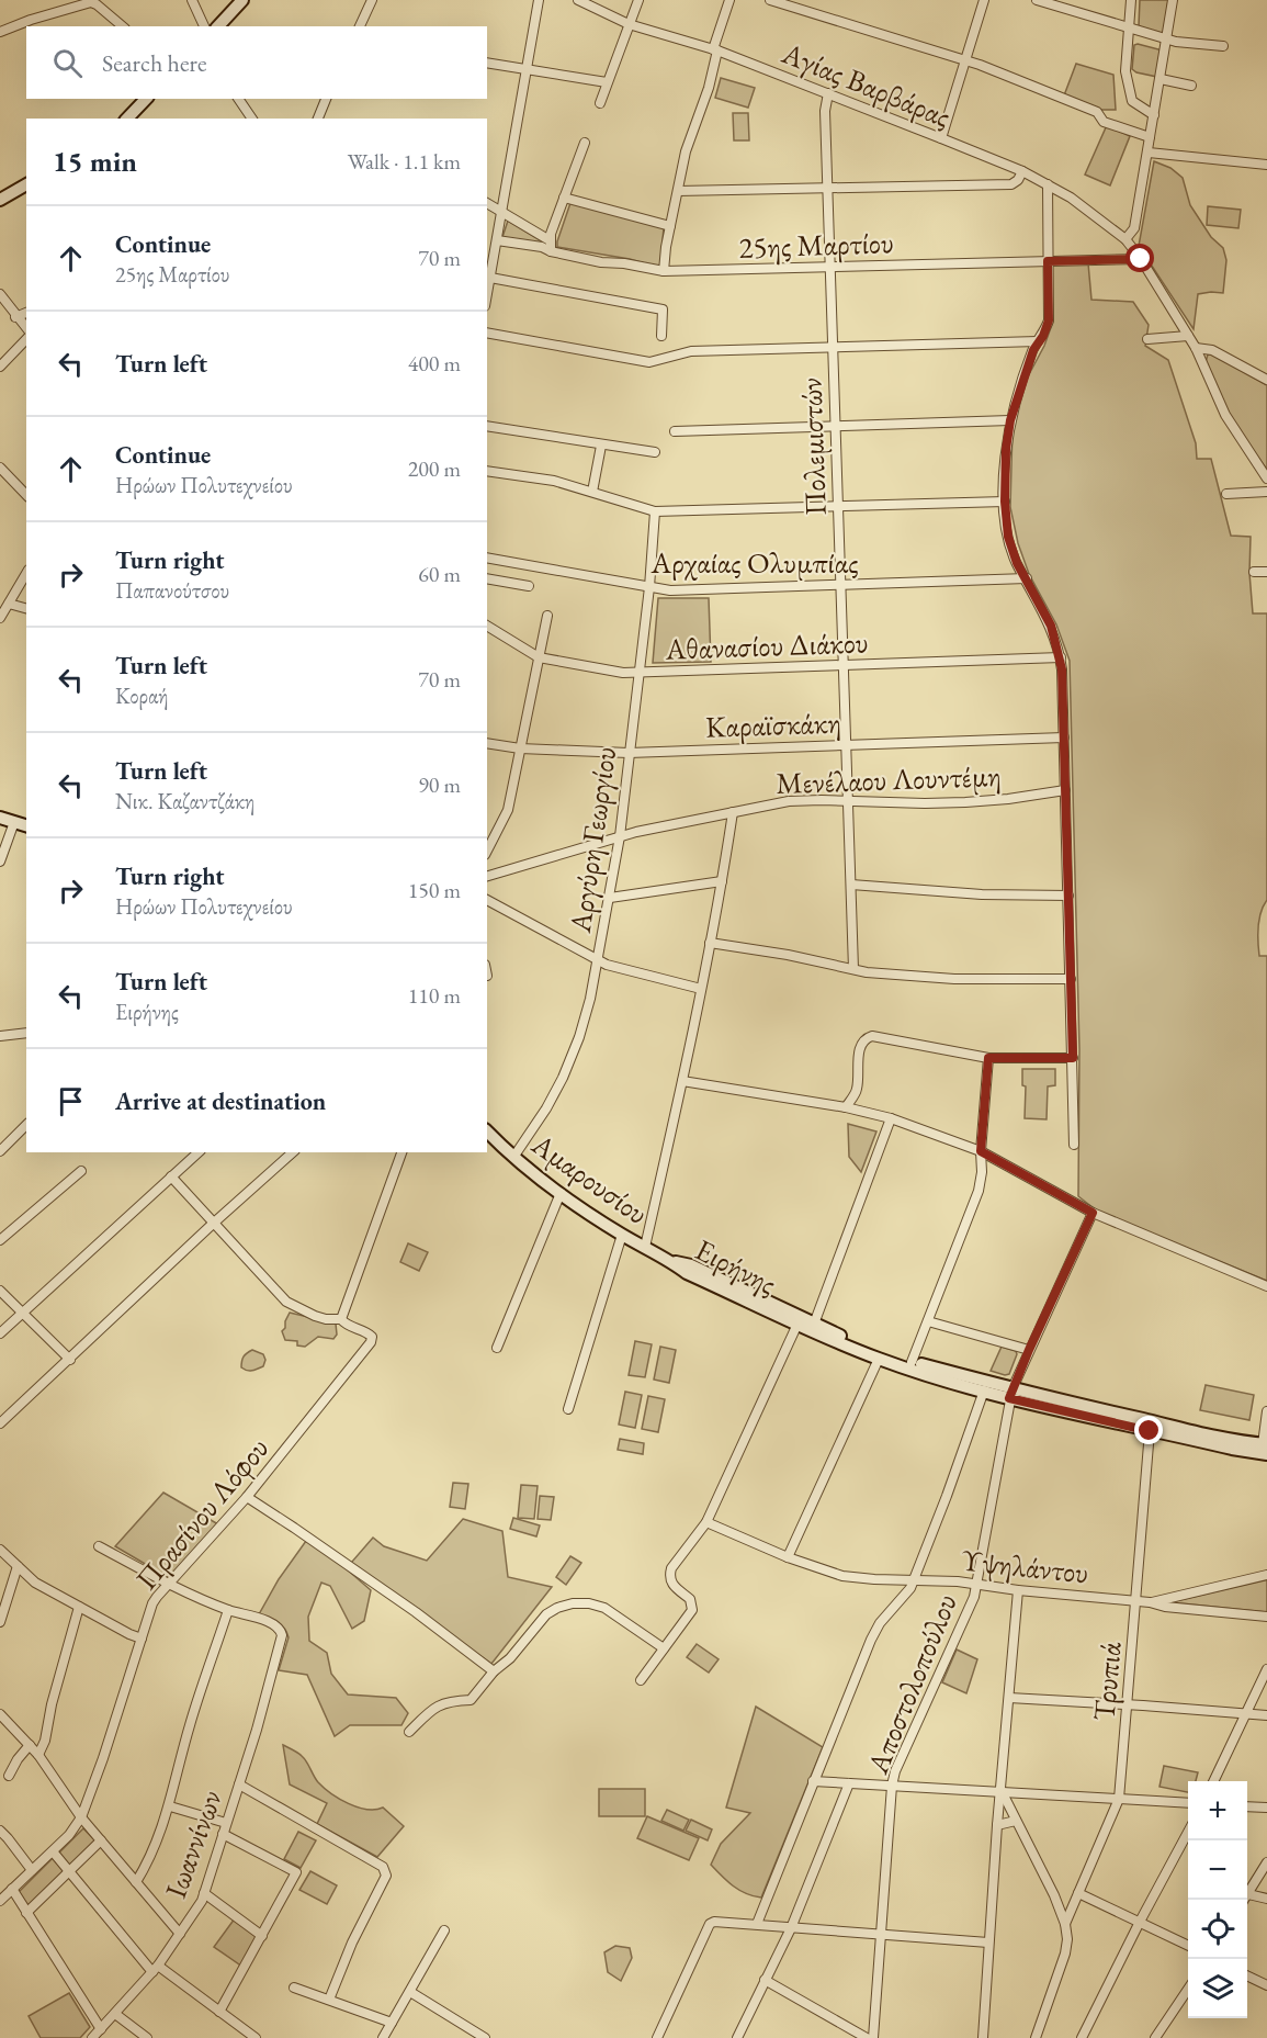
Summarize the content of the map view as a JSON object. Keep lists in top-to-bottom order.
{
  "streets": {
    "main road": ["Αμαρουσίου", "Ειρήνης"],
    "street": [
      "Αγίας Βαρβάρας",
      "25ης Μαρτίου",
      "Πολεμιστών",
      "Αρχαίας Ολυμπίας",
      "Αθανασίου Διάκου",
      "Καραϊσκάκη",
      "Μενέλαου Λουντέμη",
      "Αργύρη Γεωργίου",
      "Πρασίνου Λόφου",
      "Υψηλάντου",
      "Τρυπιά",
      "Αποστολοπούλου",
      "Ιωαννίνων"
    ]
  },
  "crossings": [
    ["Αγίας Βαρβάρας", "25ης Μαρτίου"],
    ["Αγίας Βαρβάρας", "Πολεμιστών"],
    ["25ης Μαρτίου", "Πολεμιστών"],
    ["Πολεμιστών", "Αρχαίας Ολυμπίας"],
    ["Πολεμιστών", "Αθανασίου Διάκου"],
    ["Πολεμιστών", "Καραϊσκάκη"],
    ["Πολεμιστών", "Μενέλαου Λουντέμη"],
    ["Αρχαίας Ολυμπίας", "Αργύρη Γεωργίου"],
    ["Αθανασίου Διάκου", "Αργύρη Γεωργίου"],
    ["Καραϊσκάκη", "Αργύρη Γεωργίου"],
    ["Μενέλαου Λουντέμη", "Αργύρη Γεωργίου"],
    ["Αργύρη Γεωργίου", "Αμαρουσίου"],
    ["Αμαρουσίου", "Ειρήνης"],
    ["Ειρήνης", "Τρυπιά"],
    ["Ειρήνης", "Αποστολοπούλου"],
    ["Υψηλάντου", "Τρυπιά"],
    ["Υψηλάντου", "Αποστολοπούλου"]
  ],
  "page": {
    "search": "Search here",
    "heading": ["15 min", "Walk · 1.1 km"],
    "list": [
      ["Continue", "25ης Μαρτίου", "70 m"],
      ["Turn left", "400 m"],
      ["Continue", "Ηρώων Πολυτεχνείου", "200 m"],
      ["Turn right", "Παπανούτσου", "60 m"],
      ["Turn left", "Κοραή", "70 m"],
      ["Turn left", "Νικ. Καζαντζάκη", "90 m"],
      ["Turn right", "Ηρώων Πολυτεχνείου", "150 m"],
      ["Turn left", "Ειρήνης", "110 m"],
      "Arrive at destination"
    ],
    "map_buttons": ["+", "−"]
  }
}
